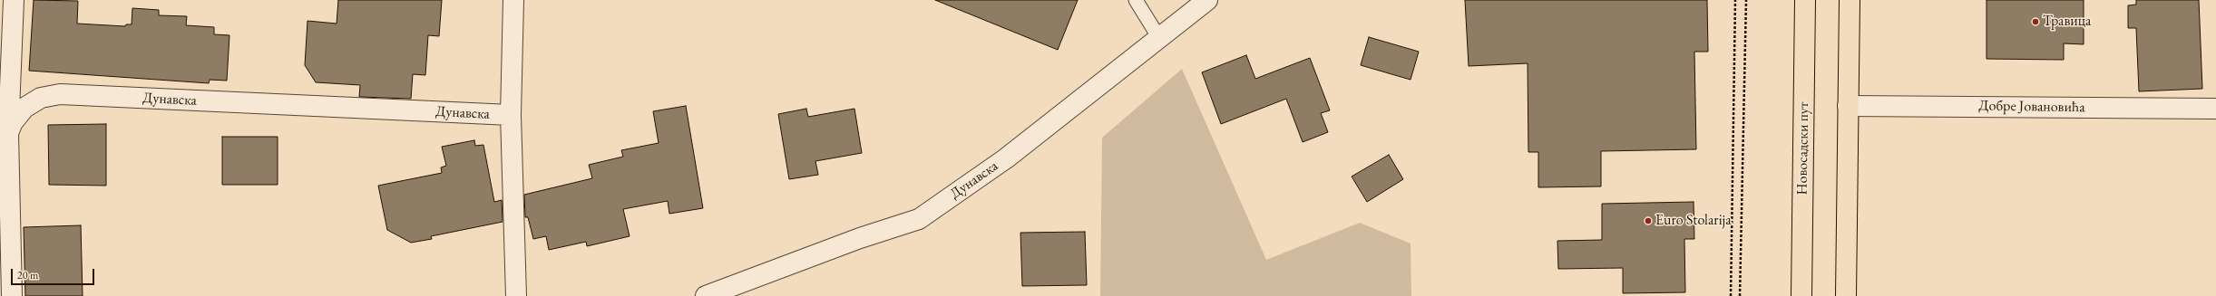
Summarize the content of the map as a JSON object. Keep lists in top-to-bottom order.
{
  "streets": {
    "main road": ["Новосадски пут"],
    "street": ["Дунавска", "Добре Јовановића"]
  },
  "places": ["Травица", "Euro Stolarija"],
  "scale_bar": "20 m"
}
